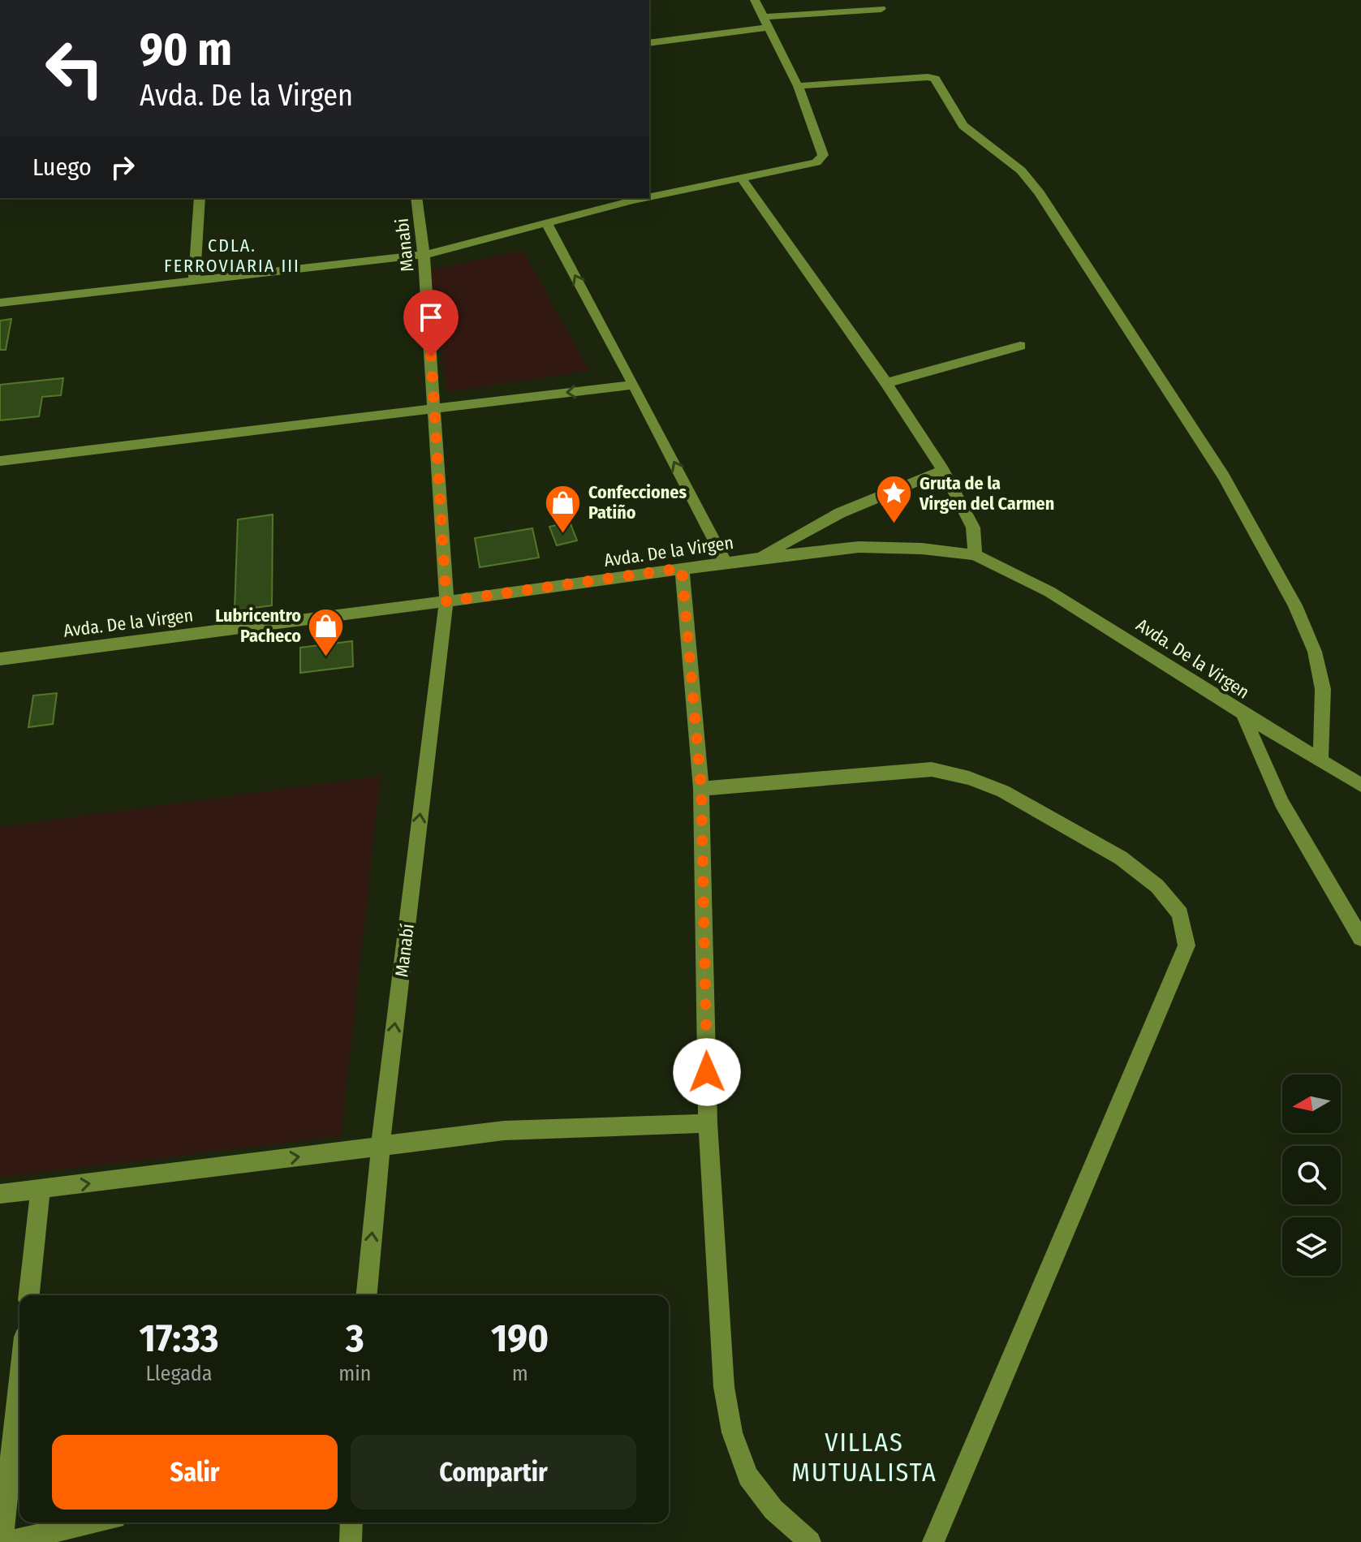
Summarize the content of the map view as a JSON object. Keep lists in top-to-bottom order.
{
  "streets": {
    "street": ["Manabi", "Avda. De la Virgen", "Manabí"]
  },
  "crossings": [
    ["Manabi", "Avda. De la Virgen"],
    ["Manabi", "Manabí"],
    ["Avda. De la Virgen", "Manabí"]
  ],
  "one_way": ["Manabí"],
  "districts": ["CDLA. FERROVIARIA III", "VILLAS MUTUALISTA"],
  "places": {
    "place": ["Gruta de la Virgen del Carmen"],
    "shop": ["Confecciones Patiño", "Lubricentro Pacheco"]
  },
  "north": "left",
  "page": {
    "turn": ["90 m", "Avda. De la Virgen"],
    "then": "Luego",
    "eta": [
      "17:33",
      "Llegada",
      "3",
      "min",
      "190",
      "m"
    ],
    "buttons": ["Salir", "Compartir"]
  }
}
